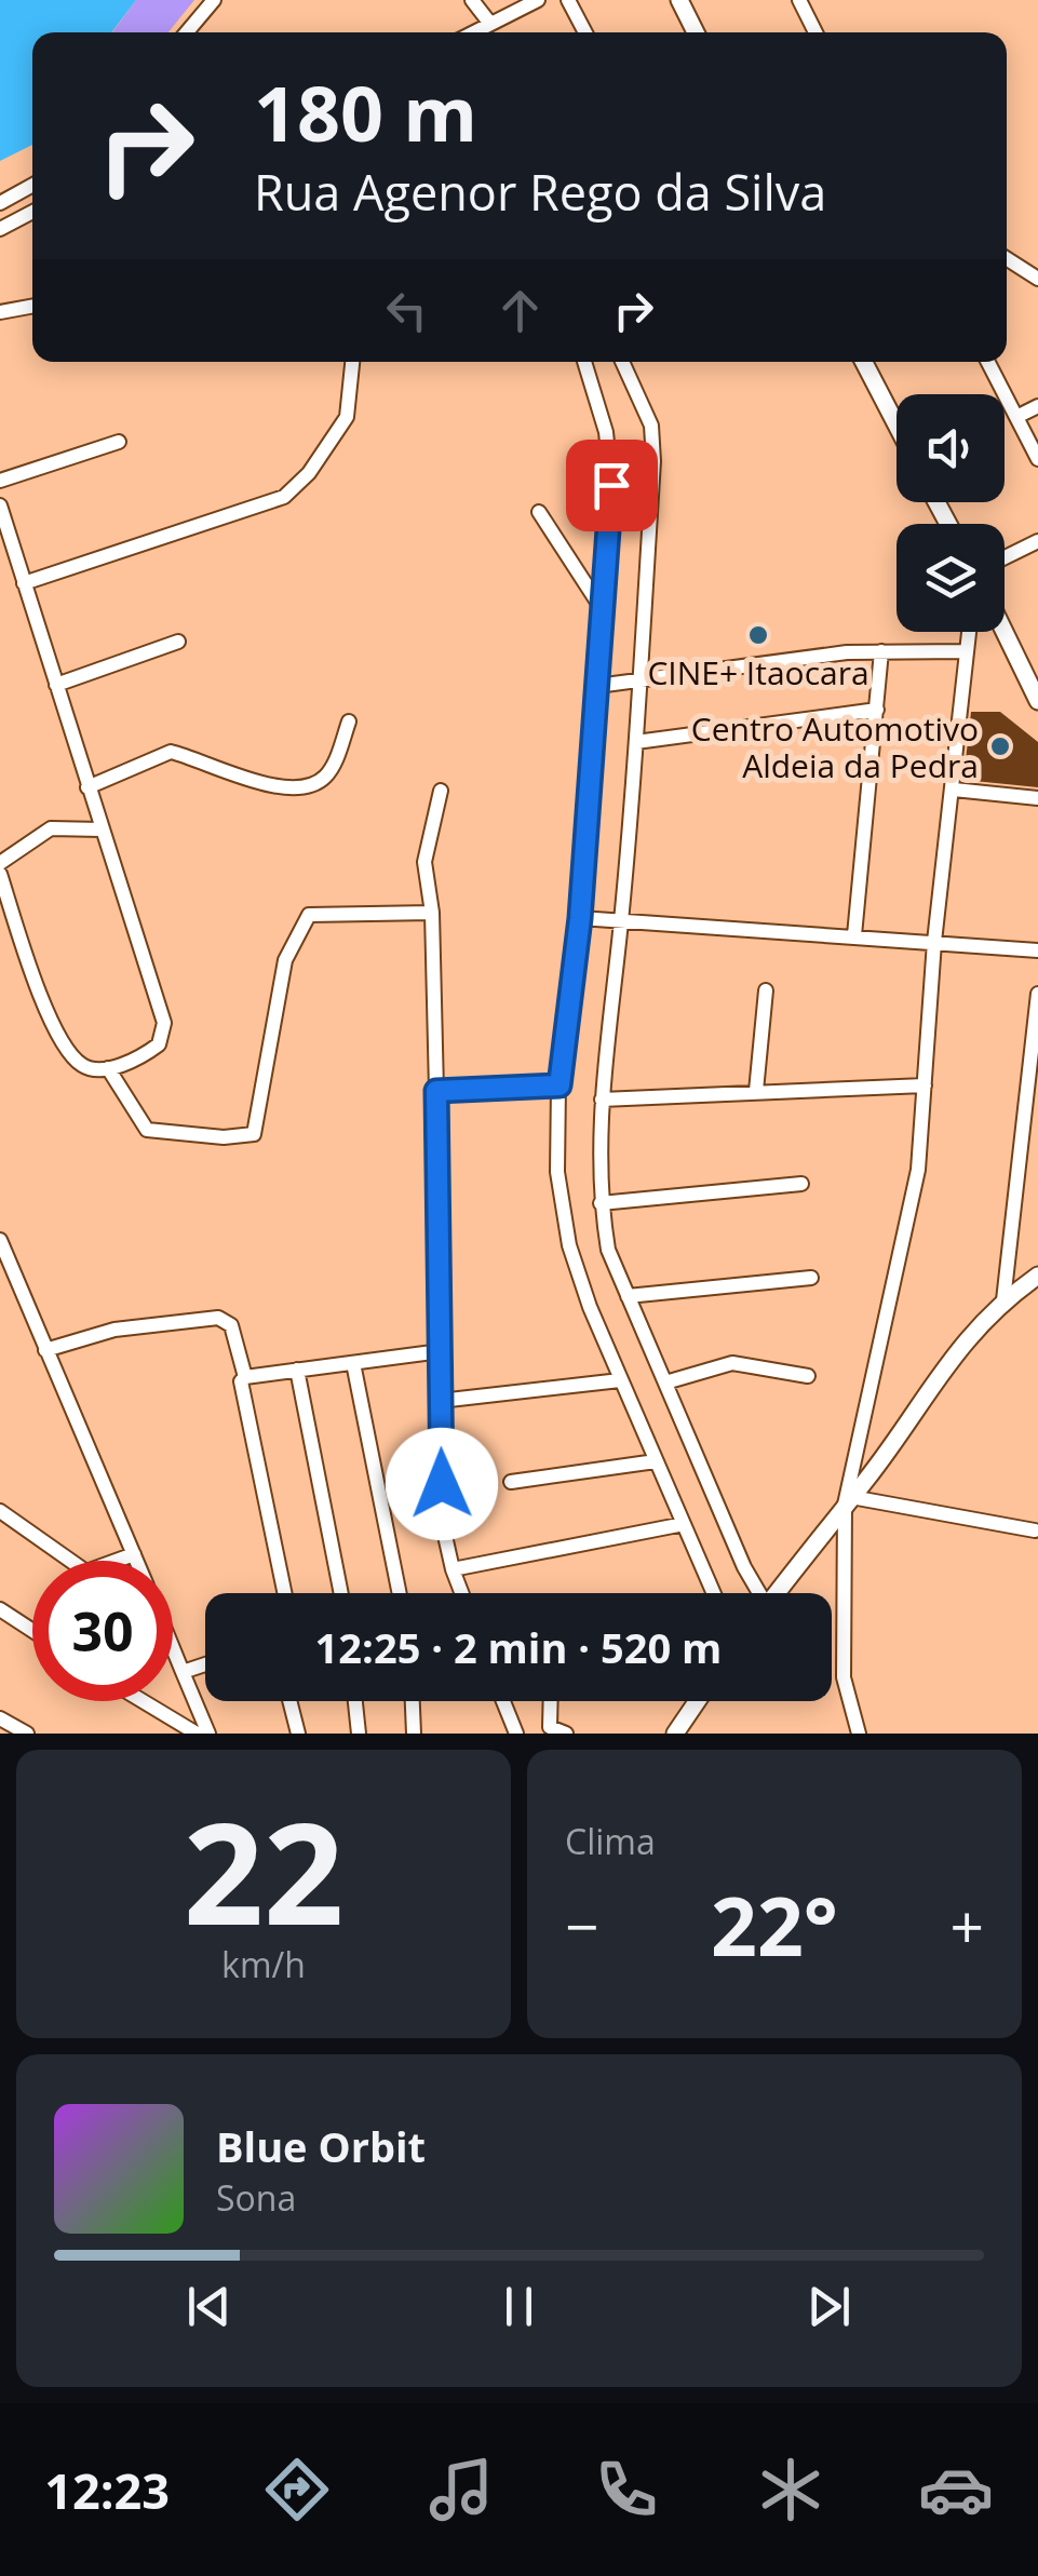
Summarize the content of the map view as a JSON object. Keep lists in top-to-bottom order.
{
  "places": ["CINE+ Itaocara", "Centro Automotivo Aldeia da Pedra"],
  "page": {
    "turn": ["180 m", "Rua Agenor Rego da Silva"],
    "limit": "30",
    "trip": "12:25 · 2 min · 520 m",
    "tile": [
      ["22", "km/h"],
      "Clima"
    ],
    "heat": ["−", "22°", "+"],
    "song": ["Blue Orbit", "Sona"],
    "tabs": "12:23"
  }
}
